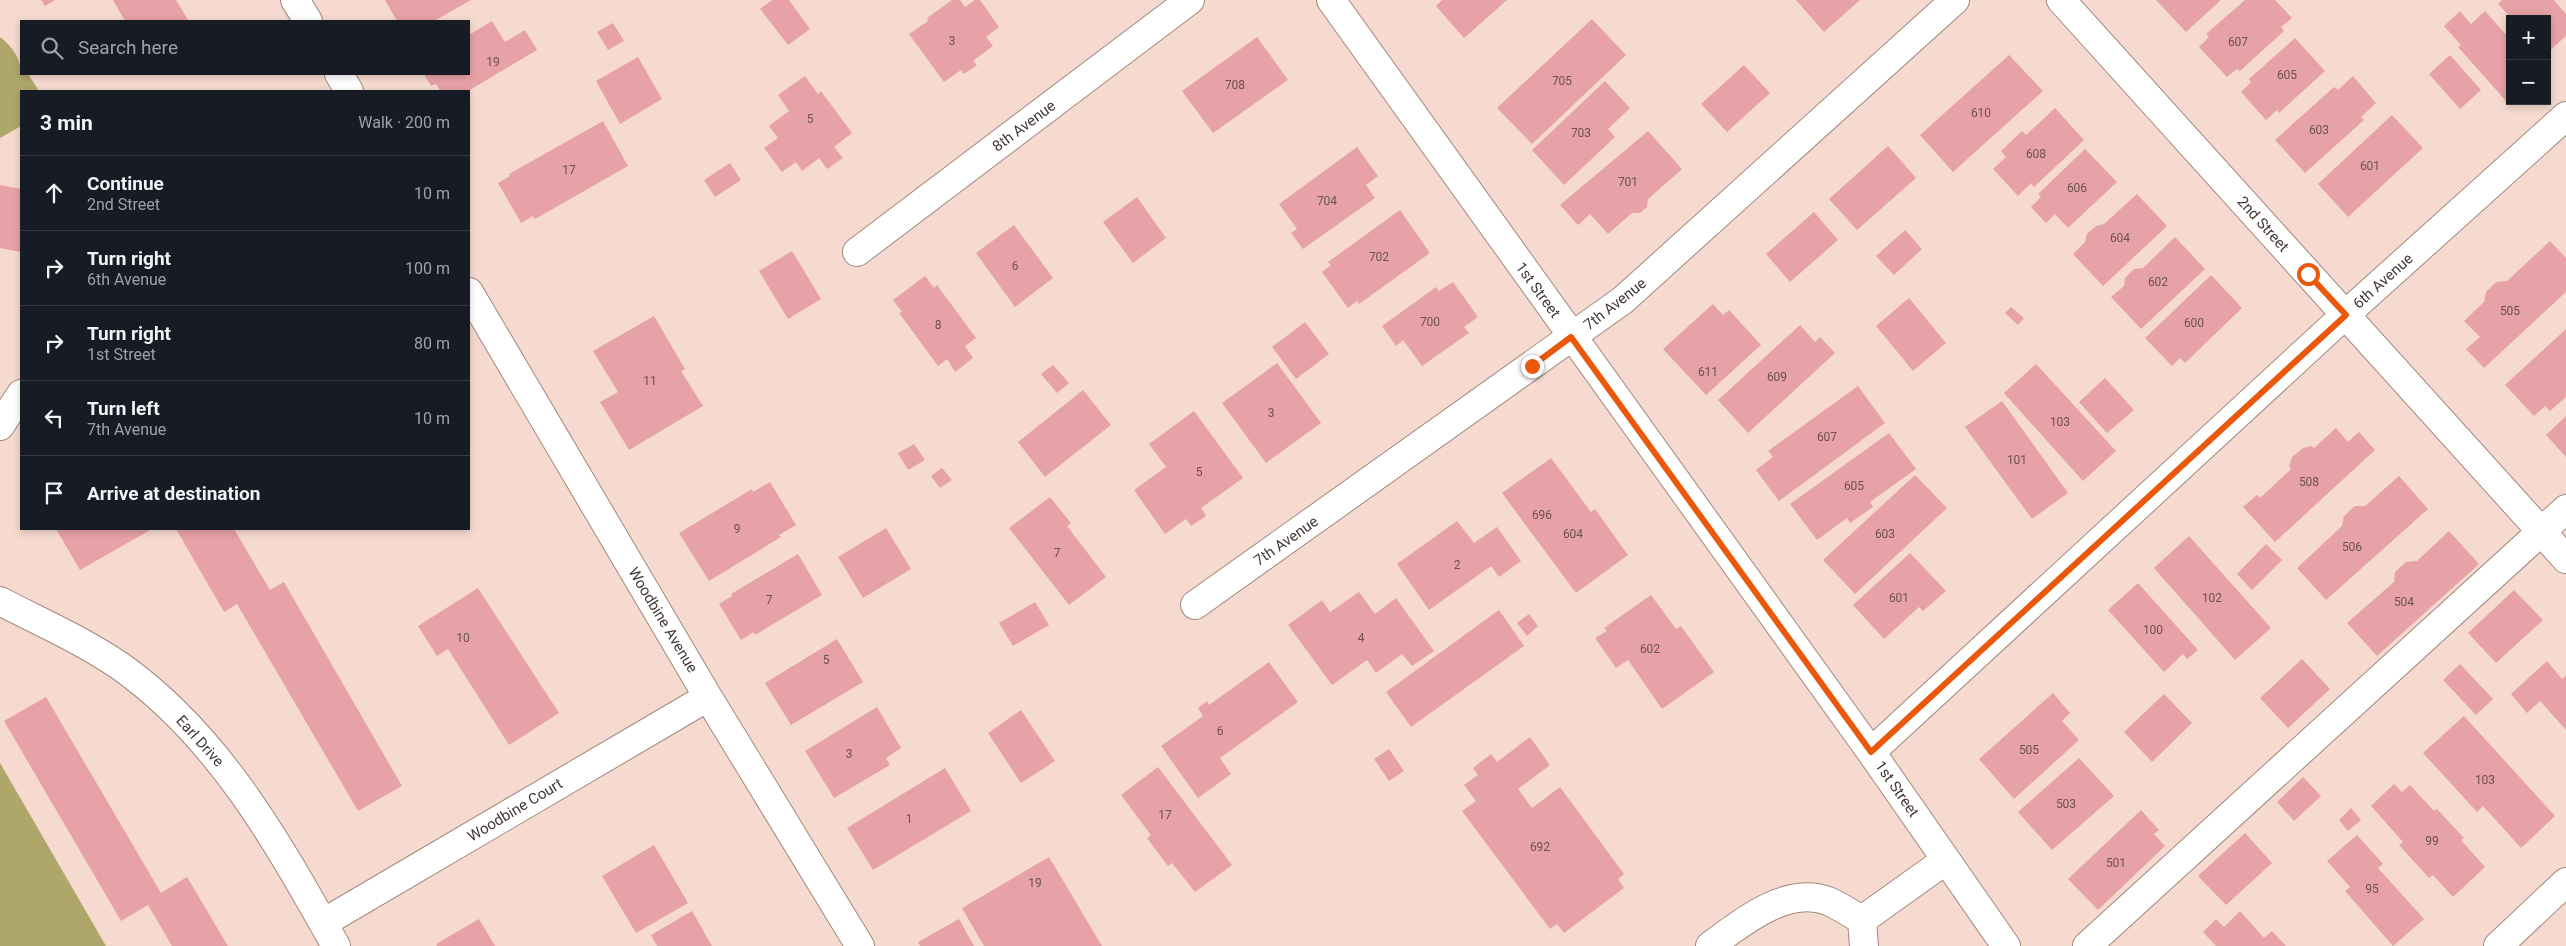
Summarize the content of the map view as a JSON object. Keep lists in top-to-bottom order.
{
  "streets": {
    "street": [
      "8th Avenue",
      "2nd Street",
      "6th Avenue",
      "1st Street",
      "7th Avenue",
      "Woodbine Avenue",
      "Earl Drive",
      "Woodbine Court"
    ]
  },
  "crossings": [
    ["2nd Street", "6th Avenue"],
    ["6th Avenue", "1st Street"],
    ["1st Street", "7th Avenue"],
    ["Woodbine Avenue", "Woodbine Court"],
    ["Earl Drive", "Woodbine Court"]
  ],
  "house_numbers": [
    "3",
    "607",
    "19",
    "605",
    "705",
    "708",
    "610",
    "5",
    "603",
    "703",
    "608",
    "601",
    "17",
    "701",
    "606",
    "704",
    "604",
    "702",
    "6",
    "602",
    "505",
    "700",
    "600",
    "8",
    "611",
    "609",
    "11",
    "3",
    "103",
    "607",
    "101",
    "5",
    "508",
    "605",
    "696",
    "9",
    "604",
    "603",
    "506",
    "7",
    "2",
    "601",
    "102",
    "7",
    "504",
    "100",
    "10",
    "4",
    "602",
    "5",
    "6",
    "505",
    "3",
    "103",
    "503",
    "17",
    "1",
    "99",
    "692",
    "501",
    "19",
    "95"
  ],
  "page": {
    "map_buttons": ["+", "−"],
    "search": "Search here",
    "heading": ["3 min", "Walk · 200 m"],
    "list": [
      ["Continue", "2nd Street", "10 m"],
      ["Turn right", "6th Avenue", "100 m"],
      ["Turn right", "1st Street", "80 m"],
      ["Turn left", "7th Avenue", "10 m"],
      "Arrive at destination"
    ]
  }
}
